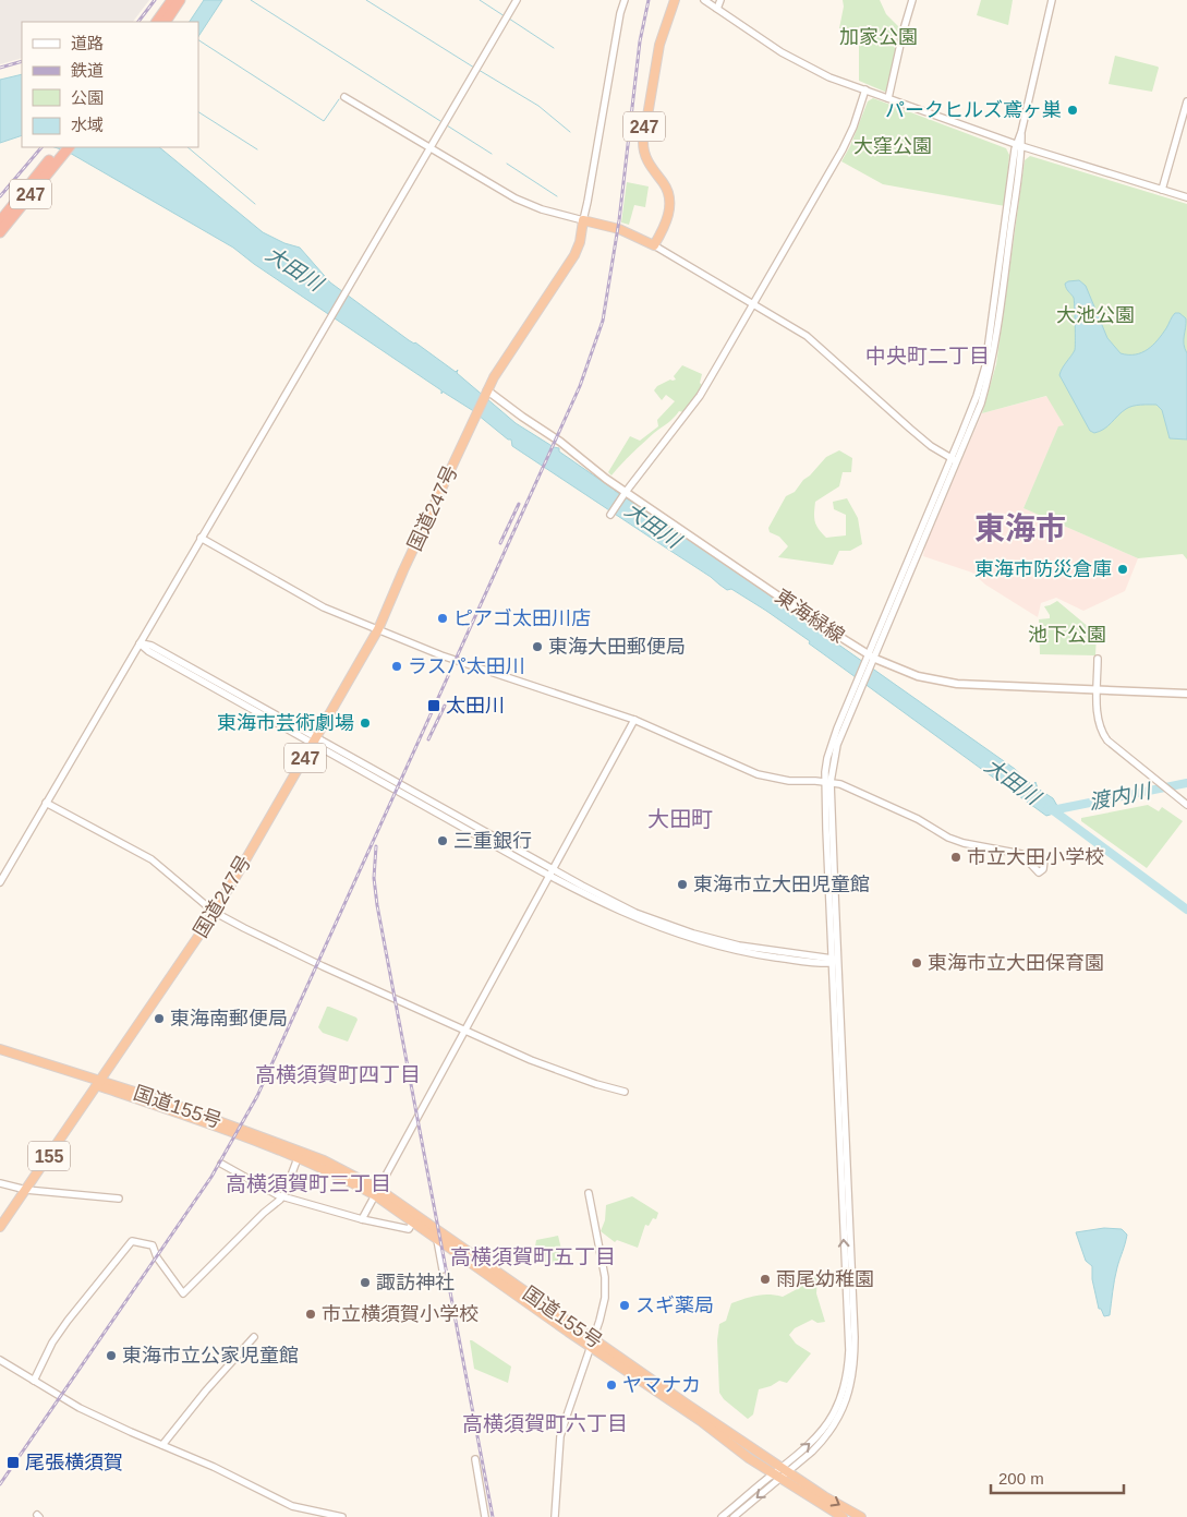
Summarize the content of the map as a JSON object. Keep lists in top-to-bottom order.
{
  "streets": {
    "highway": [
      "247",
      "国道247号",
      "国道155号",
      "155"
    ],
    "main road": ["東海緑線"]
  },
  "crossings": [
    ["国道247号", "東海緑線"],
    ["国道247号", "国道155号"],
    ["国道247号", "155"],
    ["国道155号", "155"]
  ],
  "districts": [
    "中央町二丁目",
    "東海市",
    "大田町",
    "高横須賀町四丁目",
    "高横須賀町三丁目",
    "高横須賀町五丁目",
    "高横須賀町六丁目"
  ],
  "water": ["大田川", "渡内川"],
  "parks": [
    "加家公園",
    "大窪公園",
    "大池公園",
    "池下公園"
  ],
  "places": {
    "other": [
      "パークヒルズ鳶ヶ巣",
      "東海市防災倉庫",
      "ピアゴ太田川店",
      "東海大田郵便局",
      "ラスパ太田川",
      "東海市芸術劇場",
      "三重銀行",
      "市立大田小学校",
      "東海市立大田児童館",
      "東海市立大田保育園",
      "東海南郵便局",
      "雨尾幼稚園",
      "諏訪神社",
      "スギ薬局",
      "市立横須賀小学校",
      "東海市立公家児童館",
      "ヤマナカ"
    ],
    "transit": ["太田川", "尾張横須賀"]
  },
  "legend": [
    "道路",
    "鉄道",
    "公園",
    "水域"
  ],
  "scale_bar": "200 m"
}
